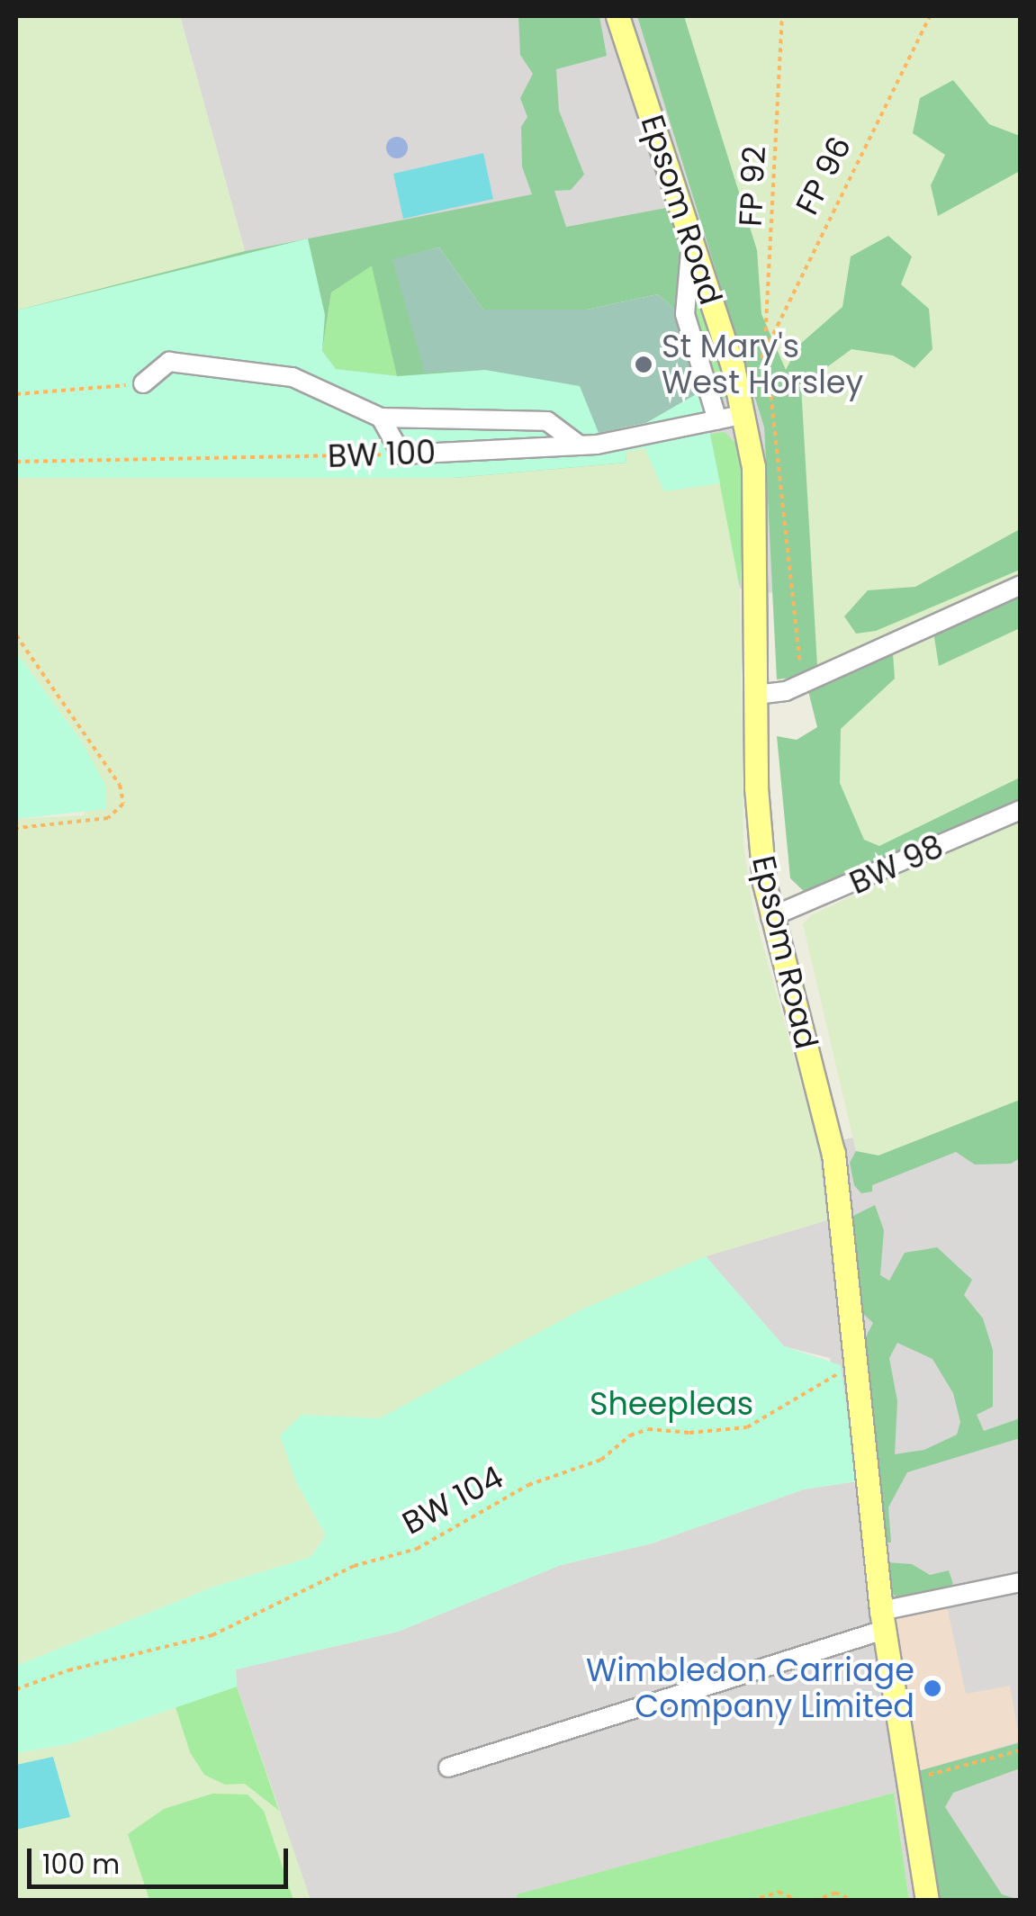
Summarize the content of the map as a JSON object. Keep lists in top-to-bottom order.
{
  "streets": {
    "main road": ["Epsom Road"],
    "street": ["BW 100", "BW 98"],
    "path": ["FP 96", "FP 92", "BW 104"]
  },
  "crossings": [
    ["FP 96", "FP 92"],
    ["Epsom Road", "BW 100"],
    ["Epsom Road", "BW 98"],
    ["Epsom Road", "BW 104"]
  ],
  "parks": ["Sheepleas"],
  "places": ["St Mary's West Horsley", "Wimbledon Carriage Company Limited"],
  "scale_bar": "100 m"
}
